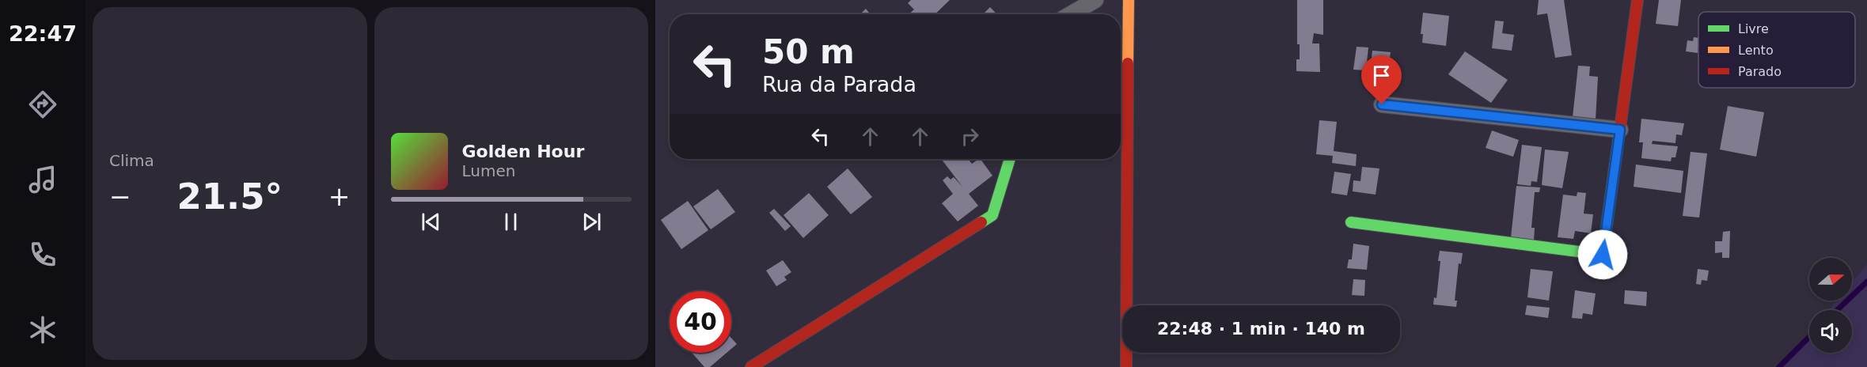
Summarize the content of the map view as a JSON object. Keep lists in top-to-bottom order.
{
  "legend": ["Livre", "Lento", "Parado"],
  "north": "right",
  "page": {
    "tabs": "22:47",
    "tile": "Clima",
    "turn": ["50 m", "Rua da Parada"],
    "song": ["Golden Hour", "Lumen"],
    "heat": ["−", "21.5°", "+"],
    "limit": "40",
    "trip": "22:48 · 1 min · 140 m"
  }
}
